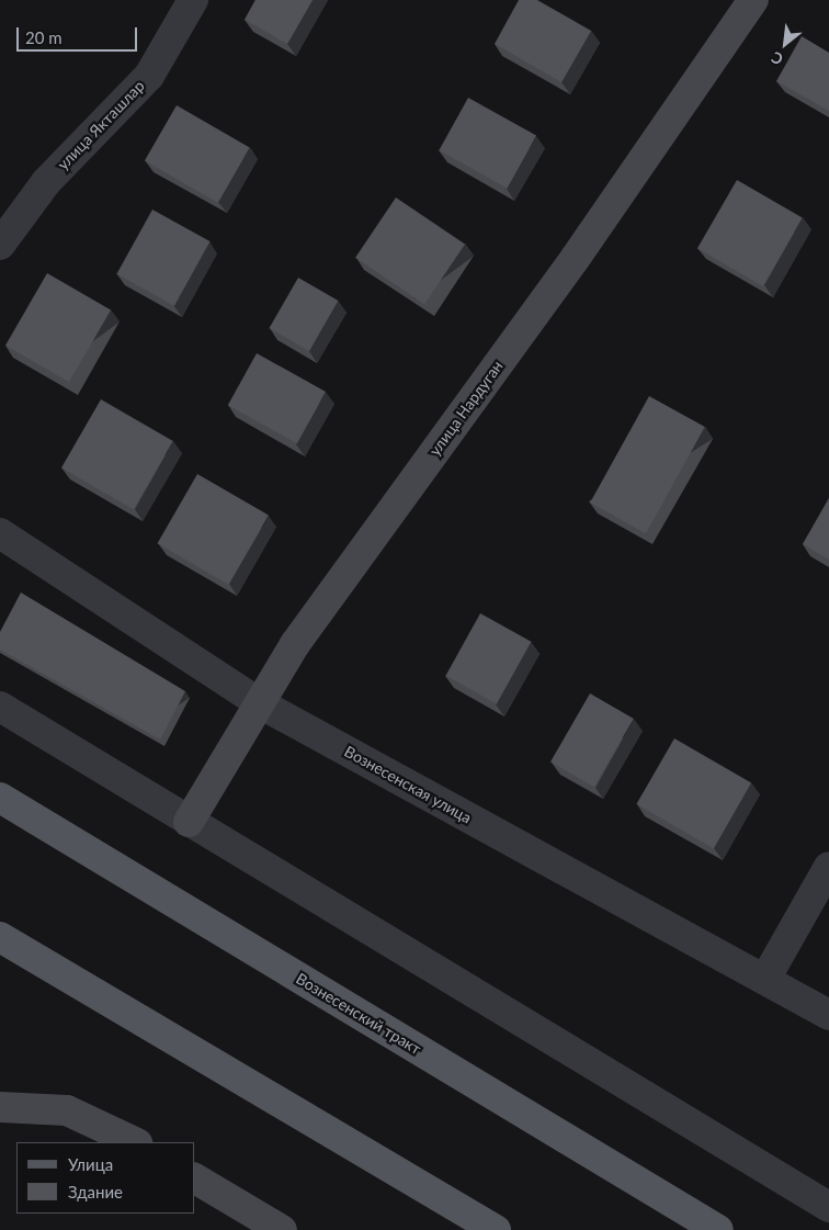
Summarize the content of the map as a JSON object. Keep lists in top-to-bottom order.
{
  "streets": {
    "main road": ["Вознесенский тракт"],
    "street": ["улица Якташлар", "улица Нардуган", "Вознесенская улица"]
  },
  "crossings": [
    ["улица Нардуган", "Вознесенская улица"]
  ],
  "legend": ["Улица", "Здание"],
  "scale_bar": "20 m",
  "north": "bottom left"
}
